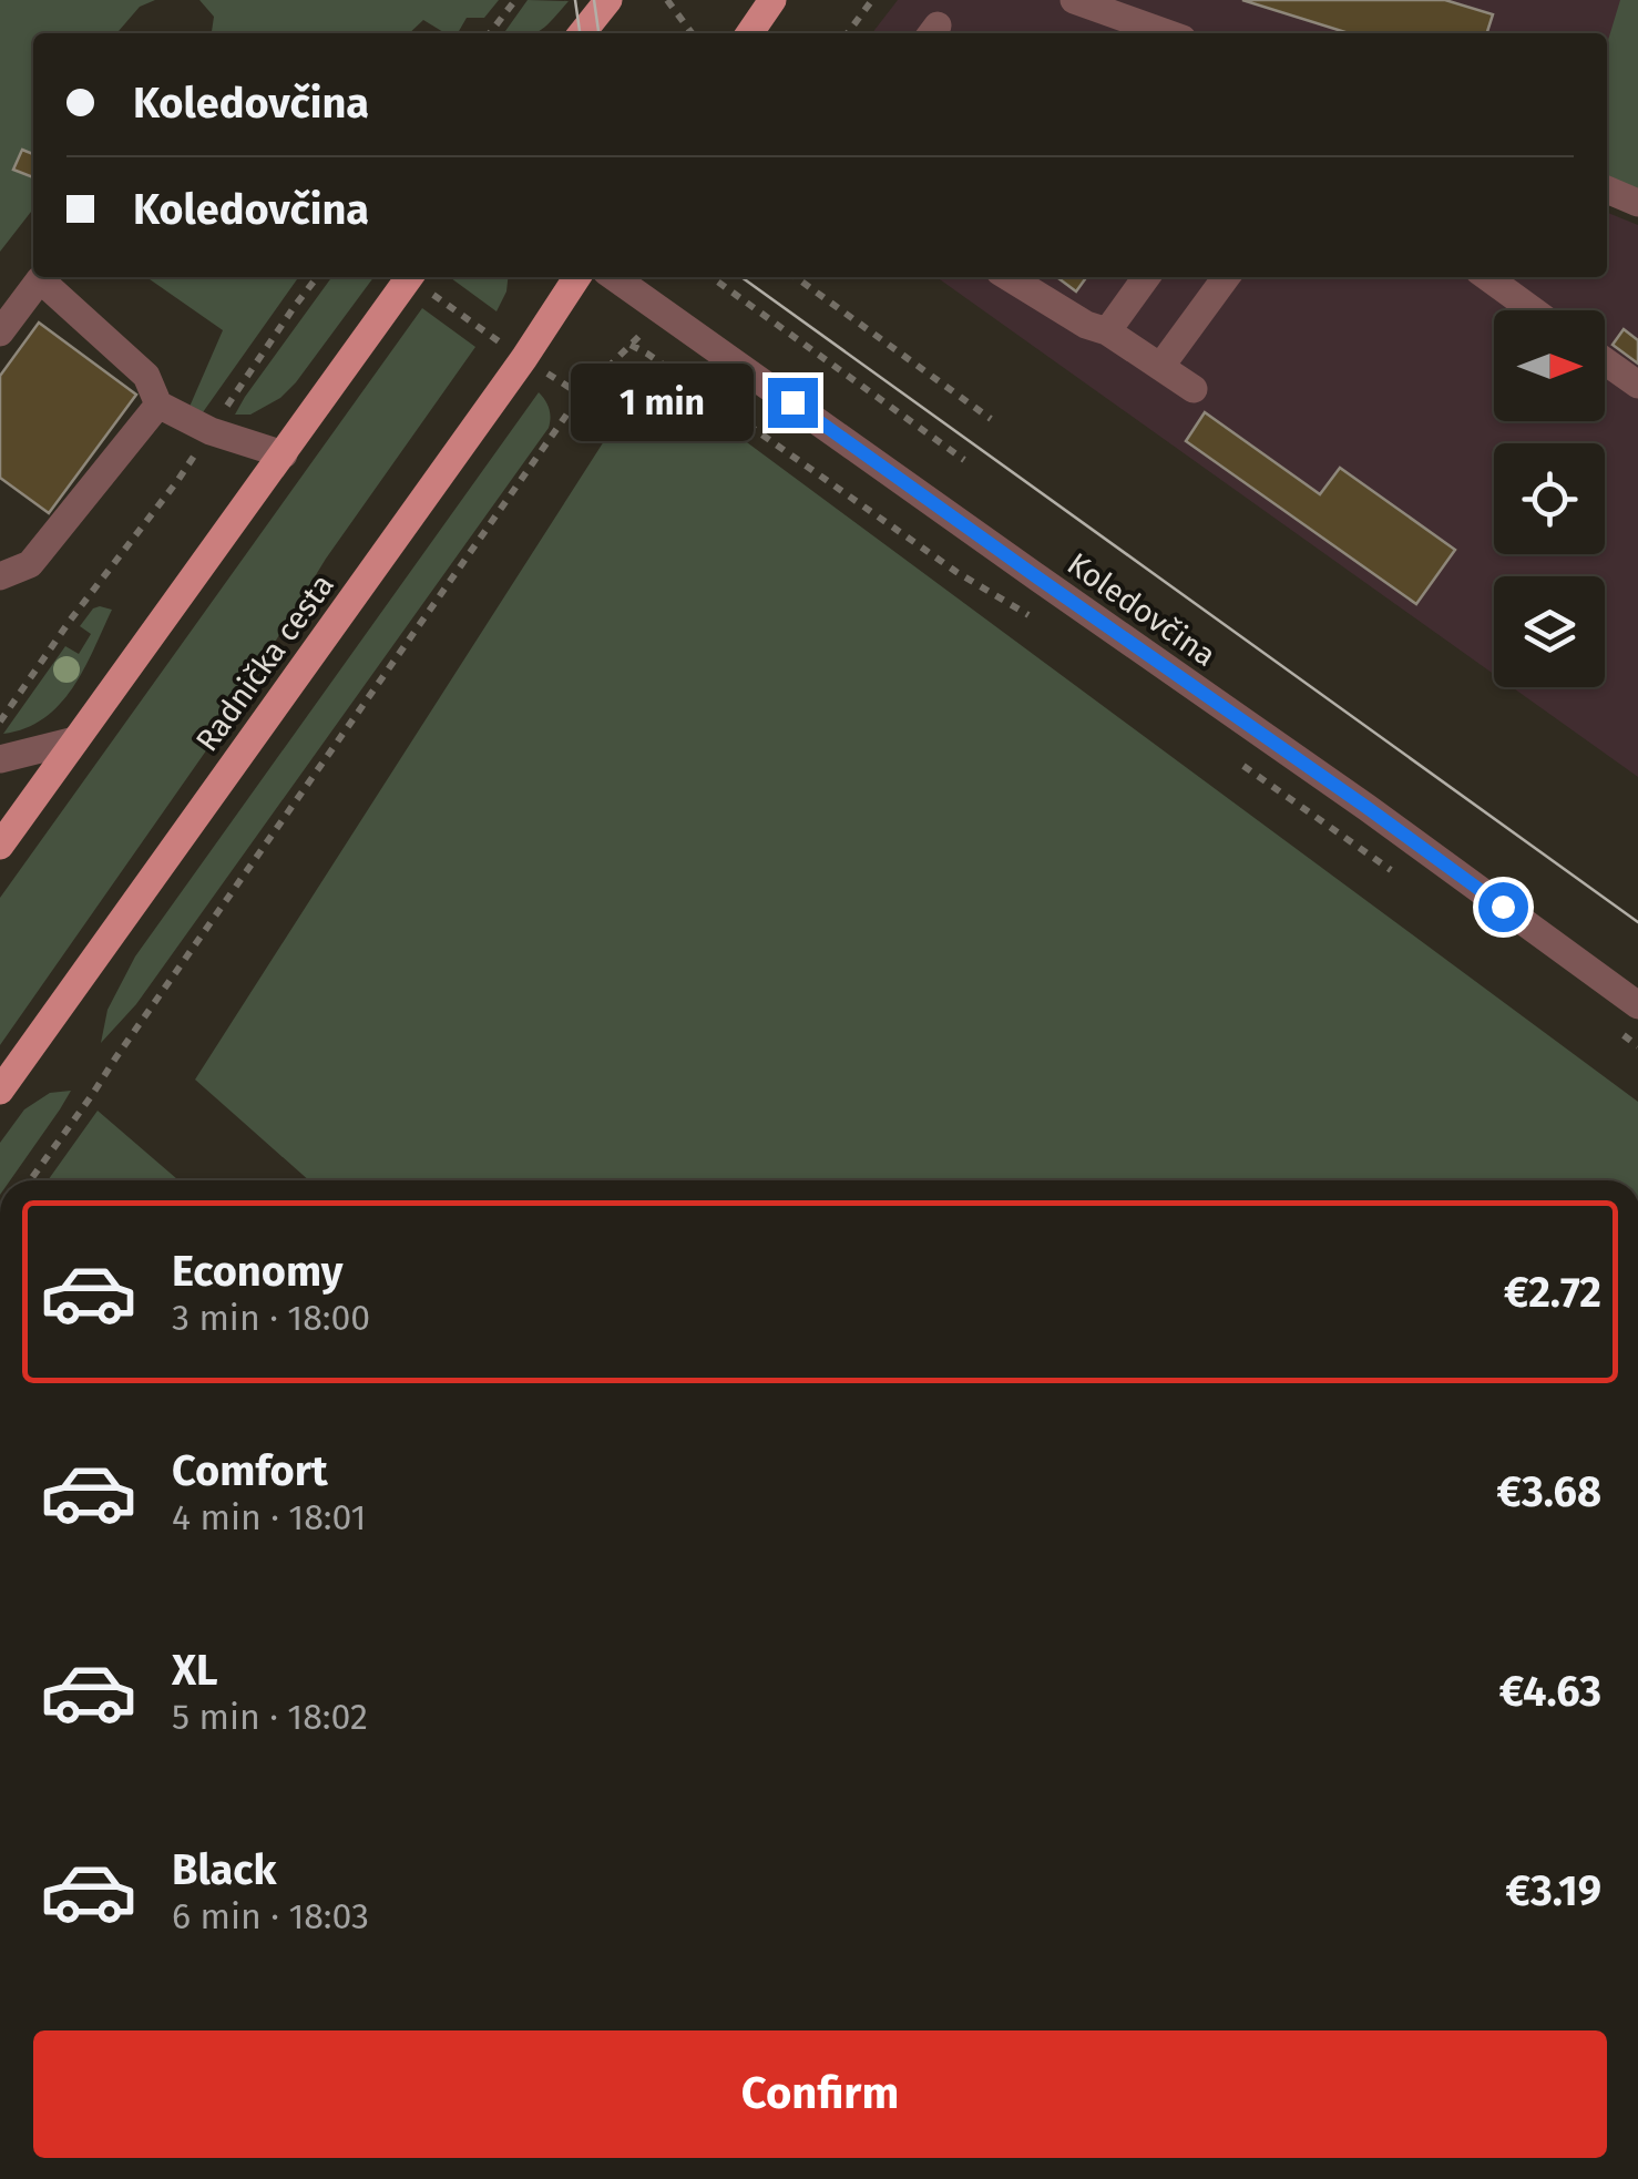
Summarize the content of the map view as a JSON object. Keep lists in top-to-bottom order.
{
  "streets": {
    "main road": ["Radnička cesta"],
    "street": ["Koledovčina"]
  },
  "north": "right",
  "page": {
    "banner": ["Koledovčina", "Koledovčina"],
    "bubble": "1 min",
    "list": [
      {
        "name": "Economy",
        "note": "3 min · 18:00",
        "value": "€2.72"
      },
      {
        "name": "Comfort",
        "note": "4 min · 18:01",
        "value": "€3.68"
      },
      {
        "name": "XL",
        "note": "5 min · 18:02",
        "value": "€4.63"
      },
      {
        "name": "Black",
        "note": "6 min · 18:03",
        "value": "€3.19"
      }
    ],
    "buttons": "Confirm"
  }
}
